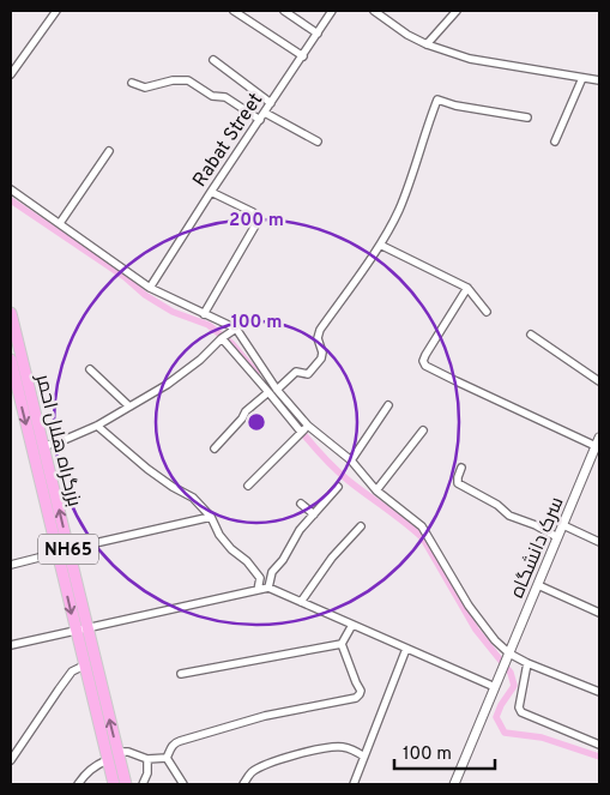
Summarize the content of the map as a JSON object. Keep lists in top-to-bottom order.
{
  "streets": {
    "highway": ["بزرگراه هلال احمر", "NH65"],
    "street": ["Rabat Street", "سرک دانشگاه"]
  },
  "scale_bar": "100 m",
  "rings": ["200 m", "100 m"]
}
